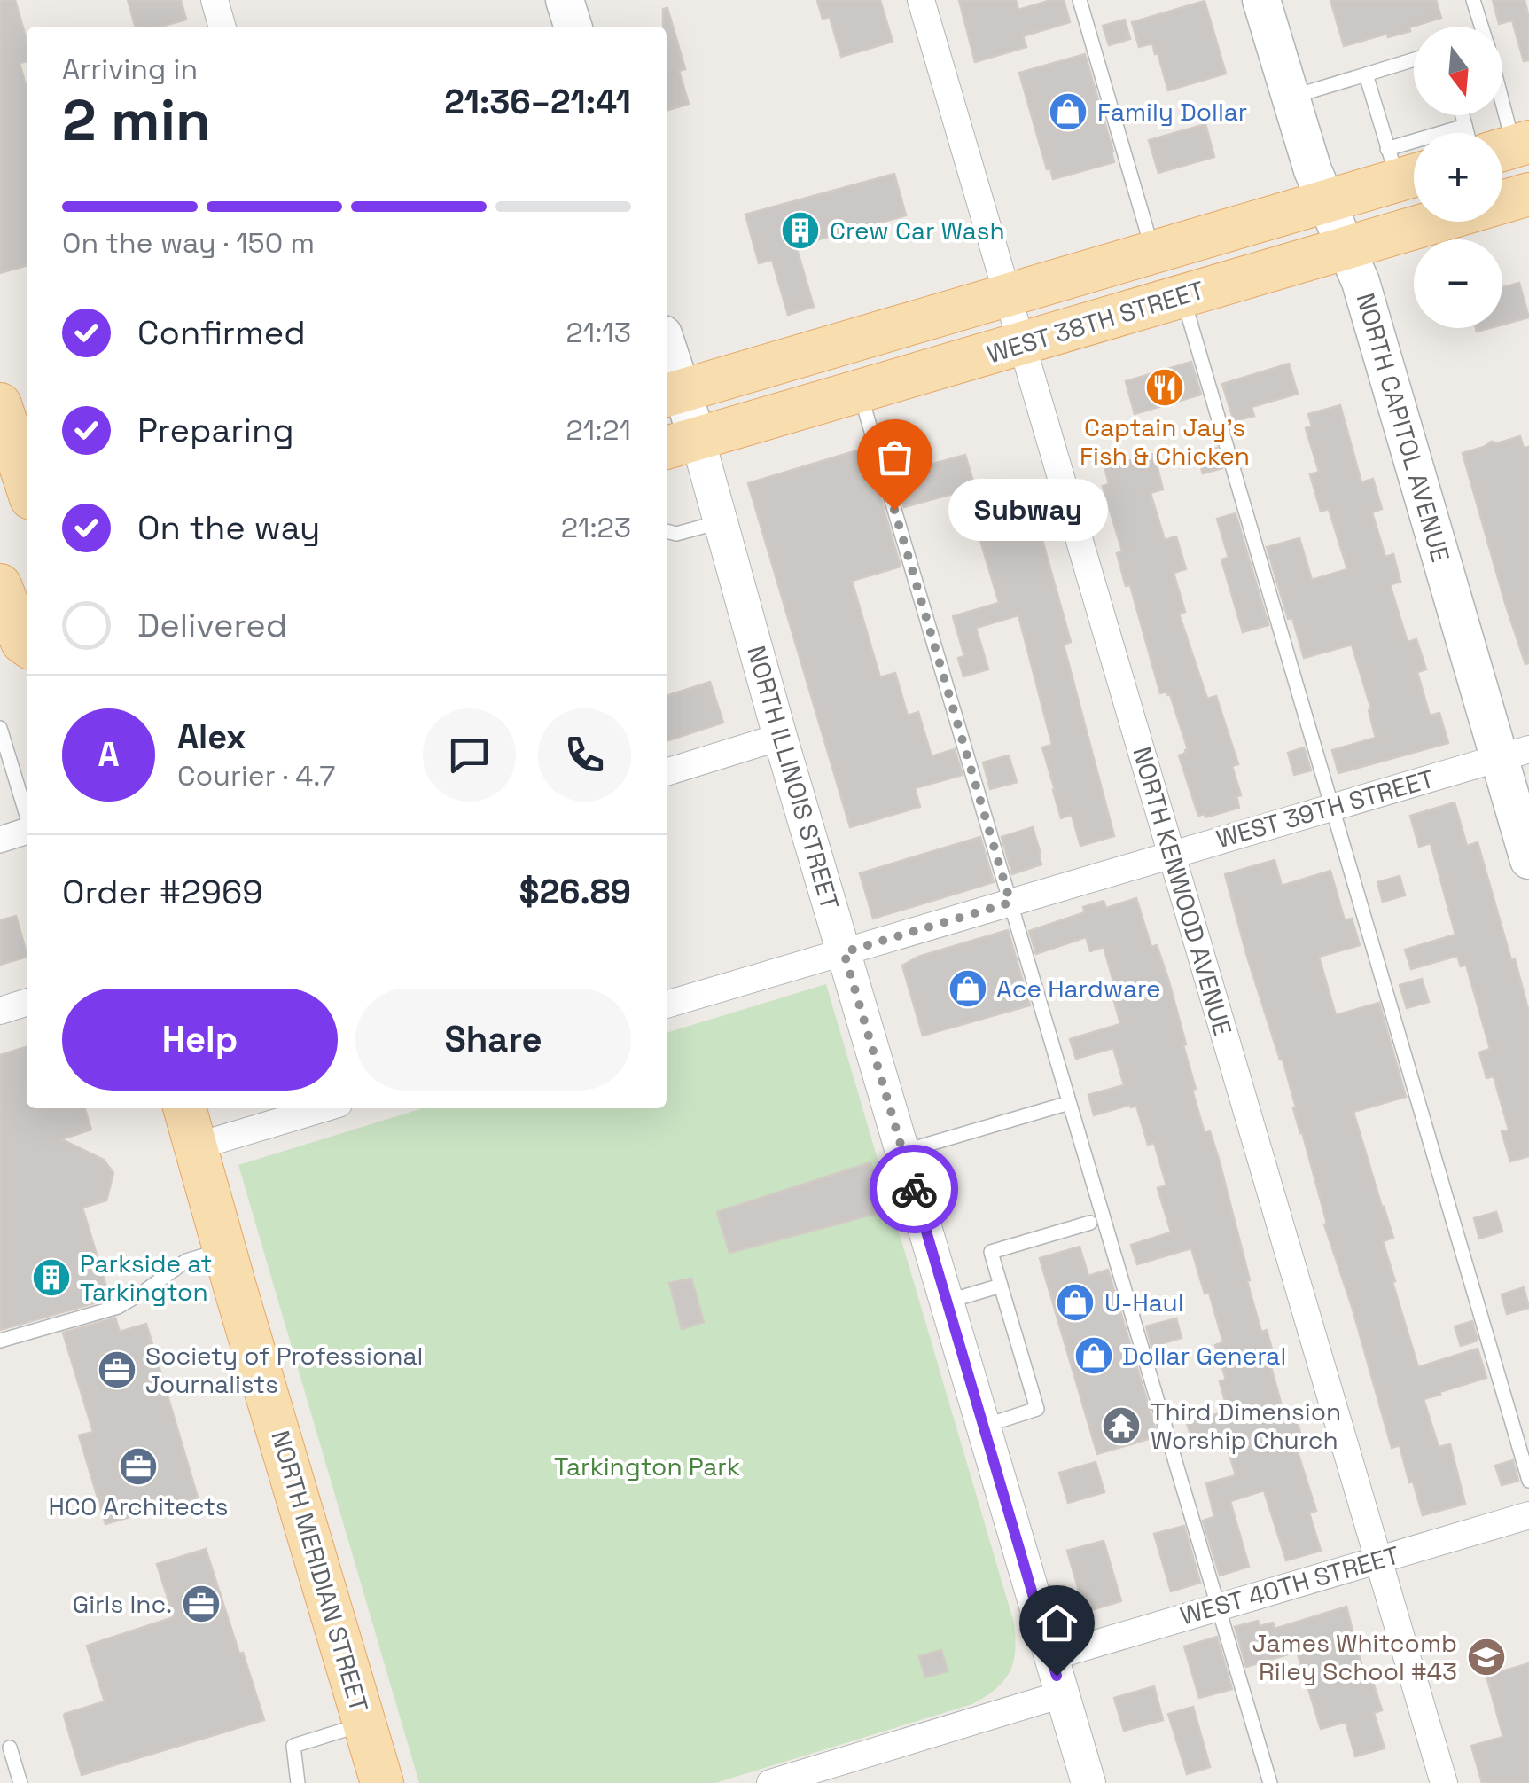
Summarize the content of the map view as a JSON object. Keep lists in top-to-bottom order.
{
  "streets": {
    "main road": [
      "WEST 38TH STREET",
      "NORTH CAPITOL AVENUE",
      "NORTH ILLINOIS STREET",
      "NORTH MERIDIAN STREET"
    ],
    "street": ["WEST 39TH STREET", "NORTH KENWOOD AVENUE", "WEST 40TH STREET"]
  },
  "crossings": [
    ["WEST 38TH STREET", "NORTH CAPITOL AVENUE"],
    ["WEST 38TH STREET", "NORTH ILLINOIS STREET"],
    ["WEST 38TH STREET", "NORTH KENWOOD AVENUE"],
    ["NORTH CAPITOL AVENUE", "WEST 39TH STREET"],
    ["NORTH ILLINOIS STREET", "WEST 39TH STREET"],
    ["NORTH ILLINOIS STREET", "WEST 40TH STREET"],
    ["WEST 39TH STREET", "NORTH KENWOOD AVENUE"],
    ["NORTH KENWOOD AVENUE", "WEST 40TH STREET"]
  ],
  "parks": ["Tarkington Park"],
  "places": {
    "shop": [
      "Family Dollar",
      "Ace Hardware",
      "U-Haul",
      "Dollar General"
    ],
    "building": ["Crew Car Wash", "Parkside at Tarkington"],
    "restaurant": ["Captain Jay's Fish & Chicken"],
    "other": ["Subway"],
    "office": ["Society of Professional Journalists", "HCO Architects", "Girls Inc."],
    "temple": ["Third Dimension Worship Church"],
    "school or university": ["James Whitcomb Riley School #43"]
  },
  "north": "bottom",
  "page": {
    "map_buttons": ["+", "−"],
    "heading": ["2 min", "Arriving in", "21:36–21:41"],
    "panel": [
      "Alex",
      "Courier · 4.7",
      "Order #2969",
      "$26.89"
    ],
    "bar": "On the way · 150 m",
    "list": [
      ["Confirmed", "21:13"],
      ["Preparing", "21:21"],
      ["On the way", "21:23"],
      "Delivered"
    ],
    "bubble": "Subway",
    "round": "A",
    "buttons": ["Help", "Share"]
  }
}
